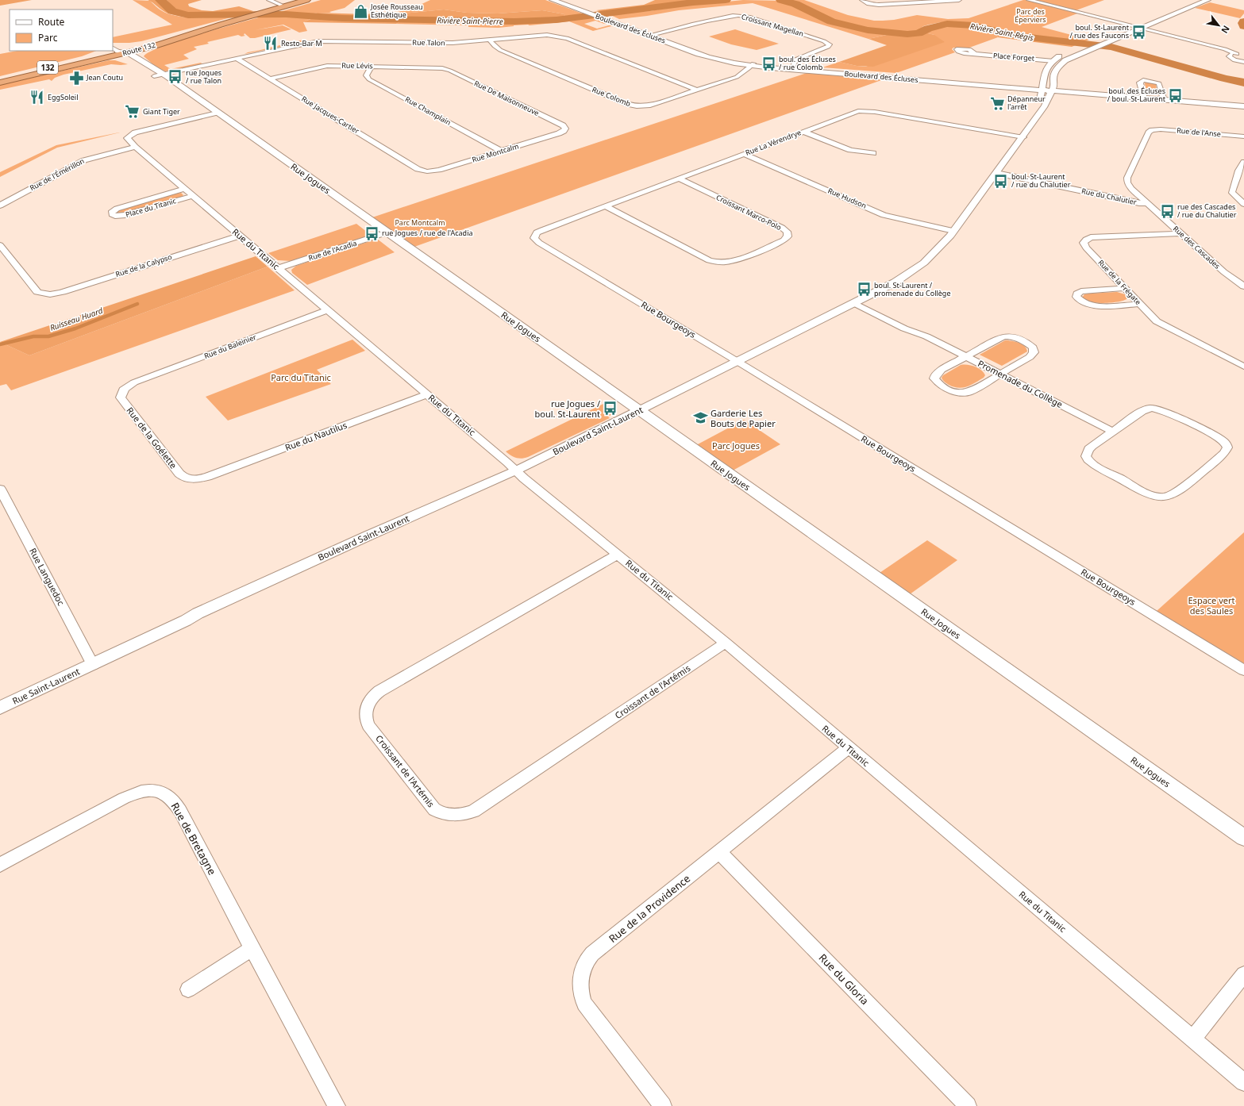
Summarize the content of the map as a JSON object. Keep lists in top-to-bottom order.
{
  "streets": {
    "highway": ["Route 132", "132"],
    "street": [
      "Croissant Magellan",
      "Boulevard des Écluses",
      "Rue Talon",
      "Place Forget",
      "Rue Lévis",
      "Rue Colomb",
      "Rue De Maisonneuve",
      "Rue Champlain",
      "Rue Jacques-Cartier",
      "Rue de l'Anse",
      "Rue La Vérendrye",
      "Rue Montcalm",
      "Rue de l'Émérillon",
      "Rue Jogues",
      "Rue du Chalutier",
      "Rue Hudson",
      "Place du Titanic",
      "Croissant Marco-Polo",
      "Rue des Cascades",
      "Rue du Titanic",
      "Rue de l'Acadia",
      "Rue de la Calypso",
      "Rue de la Frégate",
      "Rue Bourgeoys",
      "Rue du Baleinier",
      "Promenade du Collège",
      "Boulevard Saint-Laurent",
      "Rue du Nautilus",
      "Rue de la Goélette",
      "Rue Languedoc",
      "Rue Saint-Laurent",
      "Croissant de l'Artémis",
      "Rue de Bretagne",
      "Rue de la Providence",
      "Rue du Gloria"
    ]
  },
  "crossings": [
    ["Croissant Magellan", "Boulevard des Écluses"],
    ["Boulevard des Écluses", "Rue Colomb"],
    ["Boulevard des Écluses", "Boulevard Saint-Laurent"],
    ["Rue Talon", "Rue Colomb"],
    ["Rue Talon", "Rue Jacques-Cartier"],
    ["Rue Talon", "Rue Jogues"],
    ["Route 132", "Rue Jogues"],
    ["Place Forget", "Boulevard Saint-Laurent"],
    ["Rue Lévis", "Rue De Maisonneuve"],
    ["Rue Lévis", "Rue Champlain"],
    ["Rue Lévis", "Rue Jacques-Cartier"],
    ["Rue De Maisonneuve", "Rue Montcalm"],
    ["Rue Champlain", "Rue Montcalm"],
    ["Rue Jacques-Cartier", "Rue Montcalm"],
    ["Rue de l'Anse", "Rue des Cascades"],
    ["Rue La Vérendrye", "Rue Hudson"],
    ["Rue La Vérendrye", "Croissant Marco-Polo"],
    ["Rue La Vérendrye", "Rue Bourgeoys"],
    ["Rue La Vérendrye", "Boulevard Saint-Laurent"],
    ["Rue de l'Émérillon", "Rue du Titanic"],
    ["Rue Jogues", "Rue du Titanic"],
    ["Rue Jogues", "Rue de l'Acadia"],
    ["Rue Jogues", "Boulevard Saint-Laurent"],
    ["Rue du Chalutier", "Rue des Cascades"],
    ["Rue du Chalutier", "Boulevard Saint-Laurent"],
    ["Rue Hudson", "Boulevard Saint-Laurent"],
    ["Place du Titanic", "Rue du Titanic"],
    ["Rue des Cascades", "Rue de la Frégate"],
    ["Rue du Titanic", "Rue de l'Acadia"],
    ["Rue du Titanic", "Rue de la Calypso"],
    ["Rue du Titanic", "Rue du Baleinier"],
    ["Rue du Titanic", "Boulevard Saint-Laurent"],
    ["Rue du Titanic", "Rue du Nautilus"],
    ["Rue du Titanic", "Croissant de l'Artémis"],
    ["Rue du Titanic", "Rue de la Providence"],
    ["Rue Bourgeoys", "Boulevard Saint-Laurent"],
    ["Rue du Baleinier", "Rue de la Goélette"],
    ["Promenade du Collège", "Boulevard Saint-Laurent"],
    ["Boulevard Saint-Laurent", "Rue Languedoc"],
    ["Boulevard Saint-Laurent", "Rue Saint-Laurent"],
    ["Rue du Nautilus", "Rue de la Goélette"],
    ["Rue Languedoc", "Rue Saint-Laurent"],
    ["Rue de la Providence", "Rue du Gloria"]
  ],
  "water": ["Rivière Saint-Pierre", "Rivière Saint-Régis", "Ruisseau Huard"],
  "parks": [
    "Parc des Éperviers",
    "Parc Montcalm",
    "Parc du Titanic",
    "Parc Jogues",
    "Espace vert des Saules"
  ],
  "places": {
    "shop": ["Josée Rousseau Esthétique"],
    "bus stop": [
      "boul. St-Laurent / rue des Faucons",
      "boul. des Écluses / rue Colomb",
      "rue Jogues / rue Talon",
      "boul. des Écluses / boul. St-Laurent",
      "boul. St-Laurent / rue du Chalutier",
      "rue des Cascades / rue du Chalutier",
      "rue Jogues / rue de l'Acadia",
      "boul. St-Laurent / promenade du Collège",
      "rue Jogues / boul. St-Laurent"
    ],
    "restaurant": ["Resto-Bar M", "EggSoleil"],
    "pharmacy": ["Jean Coutu"],
    "supermarket": ["Dépanneur l'arrêt", "Giant Tiger"],
    "school or university": ["Garderie Les Bouts de Papier"]
  },
  "legend": ["Route", "Parc"],
  "north": "bottom right"
}
